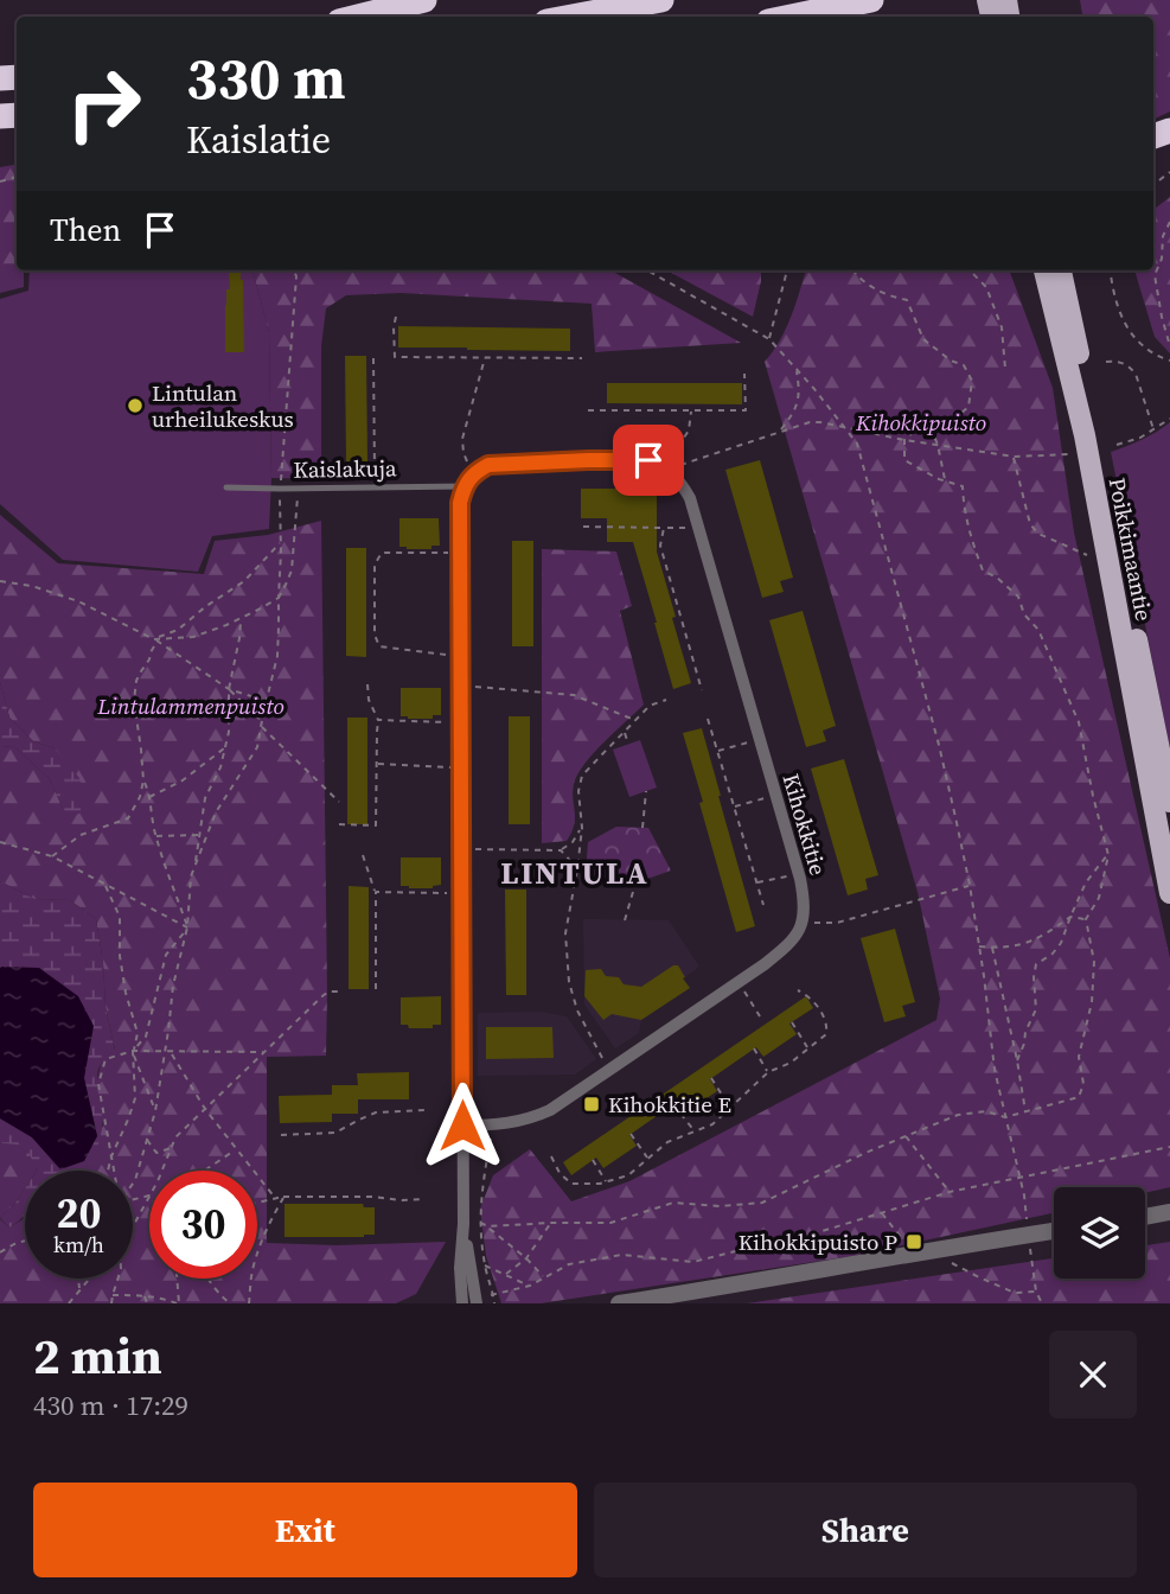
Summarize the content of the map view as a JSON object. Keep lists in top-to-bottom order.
{
  "streets": {
    "main road": ["Poikkimaantie"],
    "street": ["Kihokkitie"],
    "lane": ["Kaislakuja"]
  },
  "districts": ["LINTULA"],
  "parks": ["Kihokkipuisto", "Lintulammenpuisto"],
  "places": {
    "other": ["Lintulan urheilukeskus"],
    "transit": ["Kihokkitie E", "Kihokkipuisto P"]
  },
  "page": {
    "turn": ["330 m", "Kaislatie"],
    "then": "Then",
    "speed": "20 km/h",
    "limit": "30",
    "heading": ["2 min", "430 m · 17:29"],
    "buttons": ["Exit", "Share"]
  }
}
